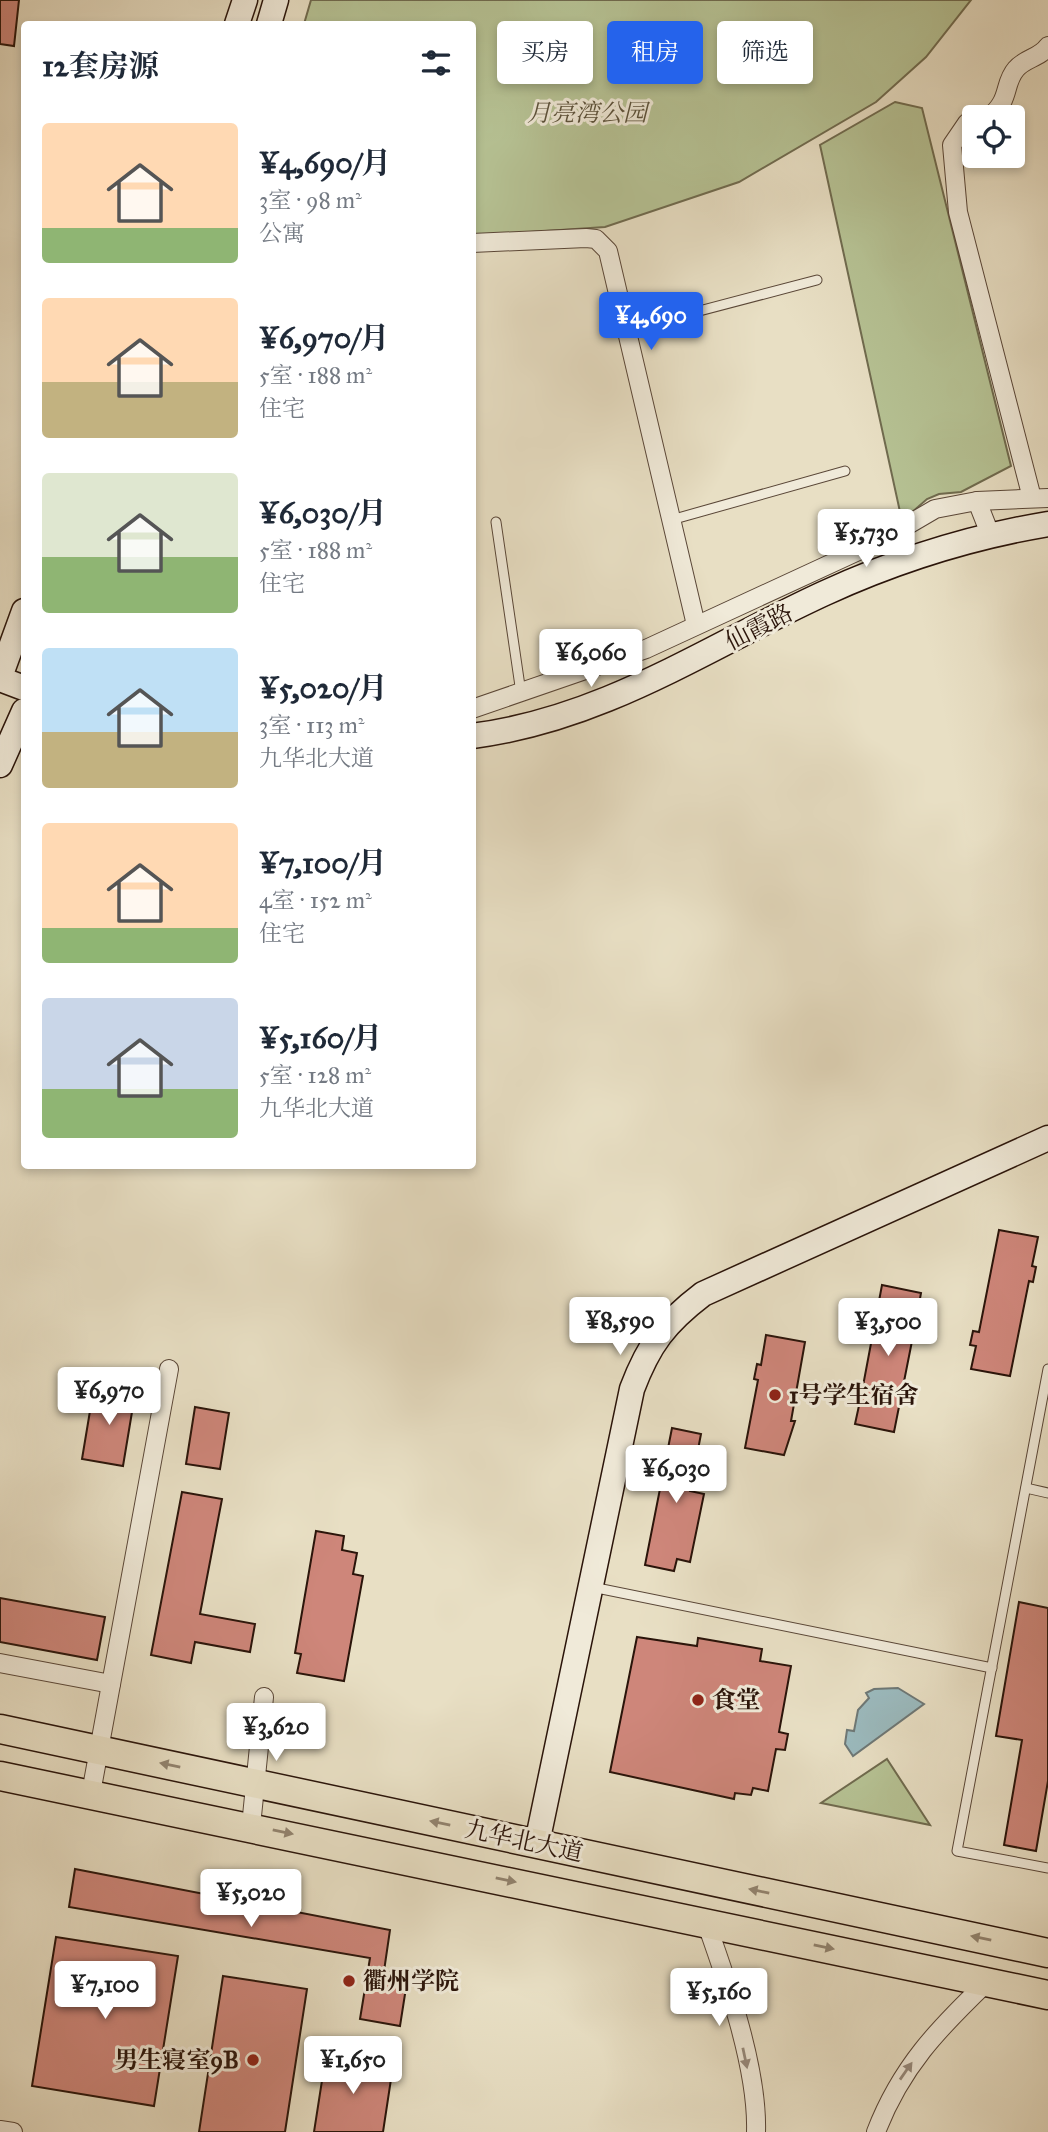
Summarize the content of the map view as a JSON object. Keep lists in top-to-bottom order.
{
  "streets": {
    "main road": ["九华北大道"],
    "street": ["仙霞路"]
  },
  "parks": ["月亮湾公园"],
  "places": [
    "1号学生宿舍",
    "食堂",
    "衢州学院",
    "男生寝室9B"
  ],
  "page": {
    "chip": ["买房", "租房", "筛选"],
    "heading": "12套房源",
    "list": [
      {
        "name": "¥4,690/月",
        "note": "3室 · 98 m² · 公寓"
      },
      {
        "name": "¥6,970/月",
        "note": "5室 · 188 m² · 住宅"
      },
      {
        "name": "¥6,030/月",
        "note": "5室 · 188 m² · 住宅"
      },
      {
        "name": "¥5,020/月",
        "note": "3室 · 113 m² · 九华北大道"
      },
      {
        "name": "¥7,100/月",
        "note": "4室 · 152 m² · 住宅"
      },
      {
        "name": "¥5,160/月",
        "note": "5室 · 128 m² · 九华北大道"
      }
    ],
    "price": [
      "¥4,690",
      "¥5,730",
      "¥6,060",
      "¥8,590",
      "¥3,500",
      "¥6,970",
      "¥6,030",
      "¥3,620",
      "¥5,020",
      "¥7,100",
      "¥5,160",
      "¥1,650"
    ]
  }
}
